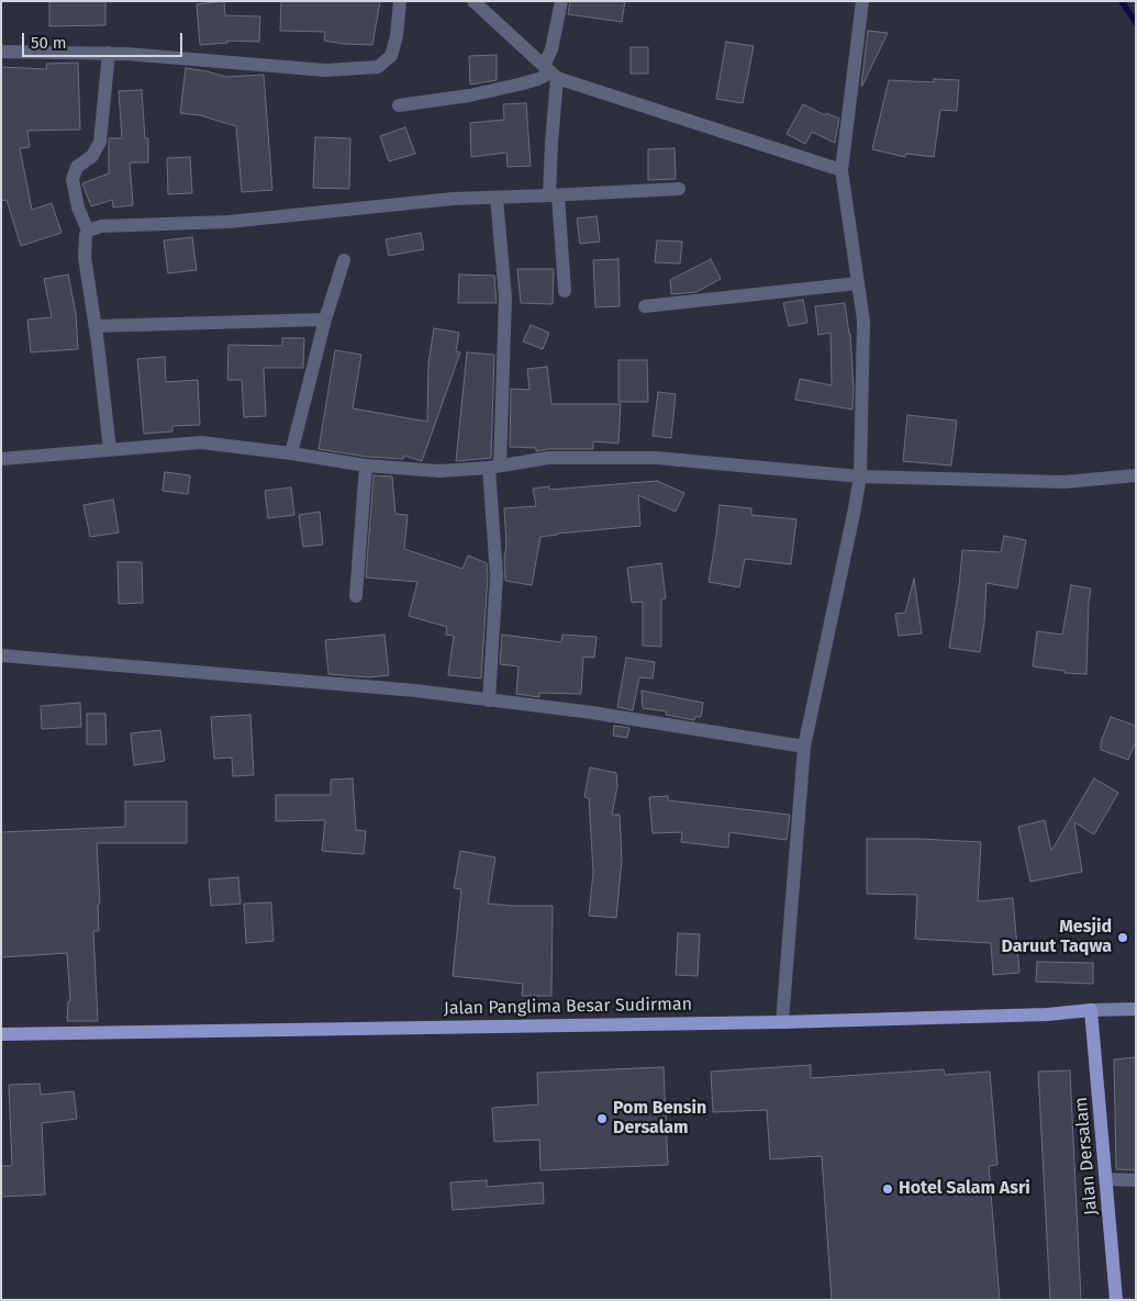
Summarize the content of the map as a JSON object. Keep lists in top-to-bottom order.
{
  "streets": {
    "main road": ["Jalan Panglima Besar Sudirman", "Jalan Dersalam"]
  },
  "crossings": [
    ["Jalan Panglima Besar Sudirman", "Jalan Dersalam"]
  ],
  "places": ["Mesjid Daruut Taqwa", "Pom Bensin Dersalam", "Hotel Salam Asri"],
  "scale_bar": "50 m"
}
